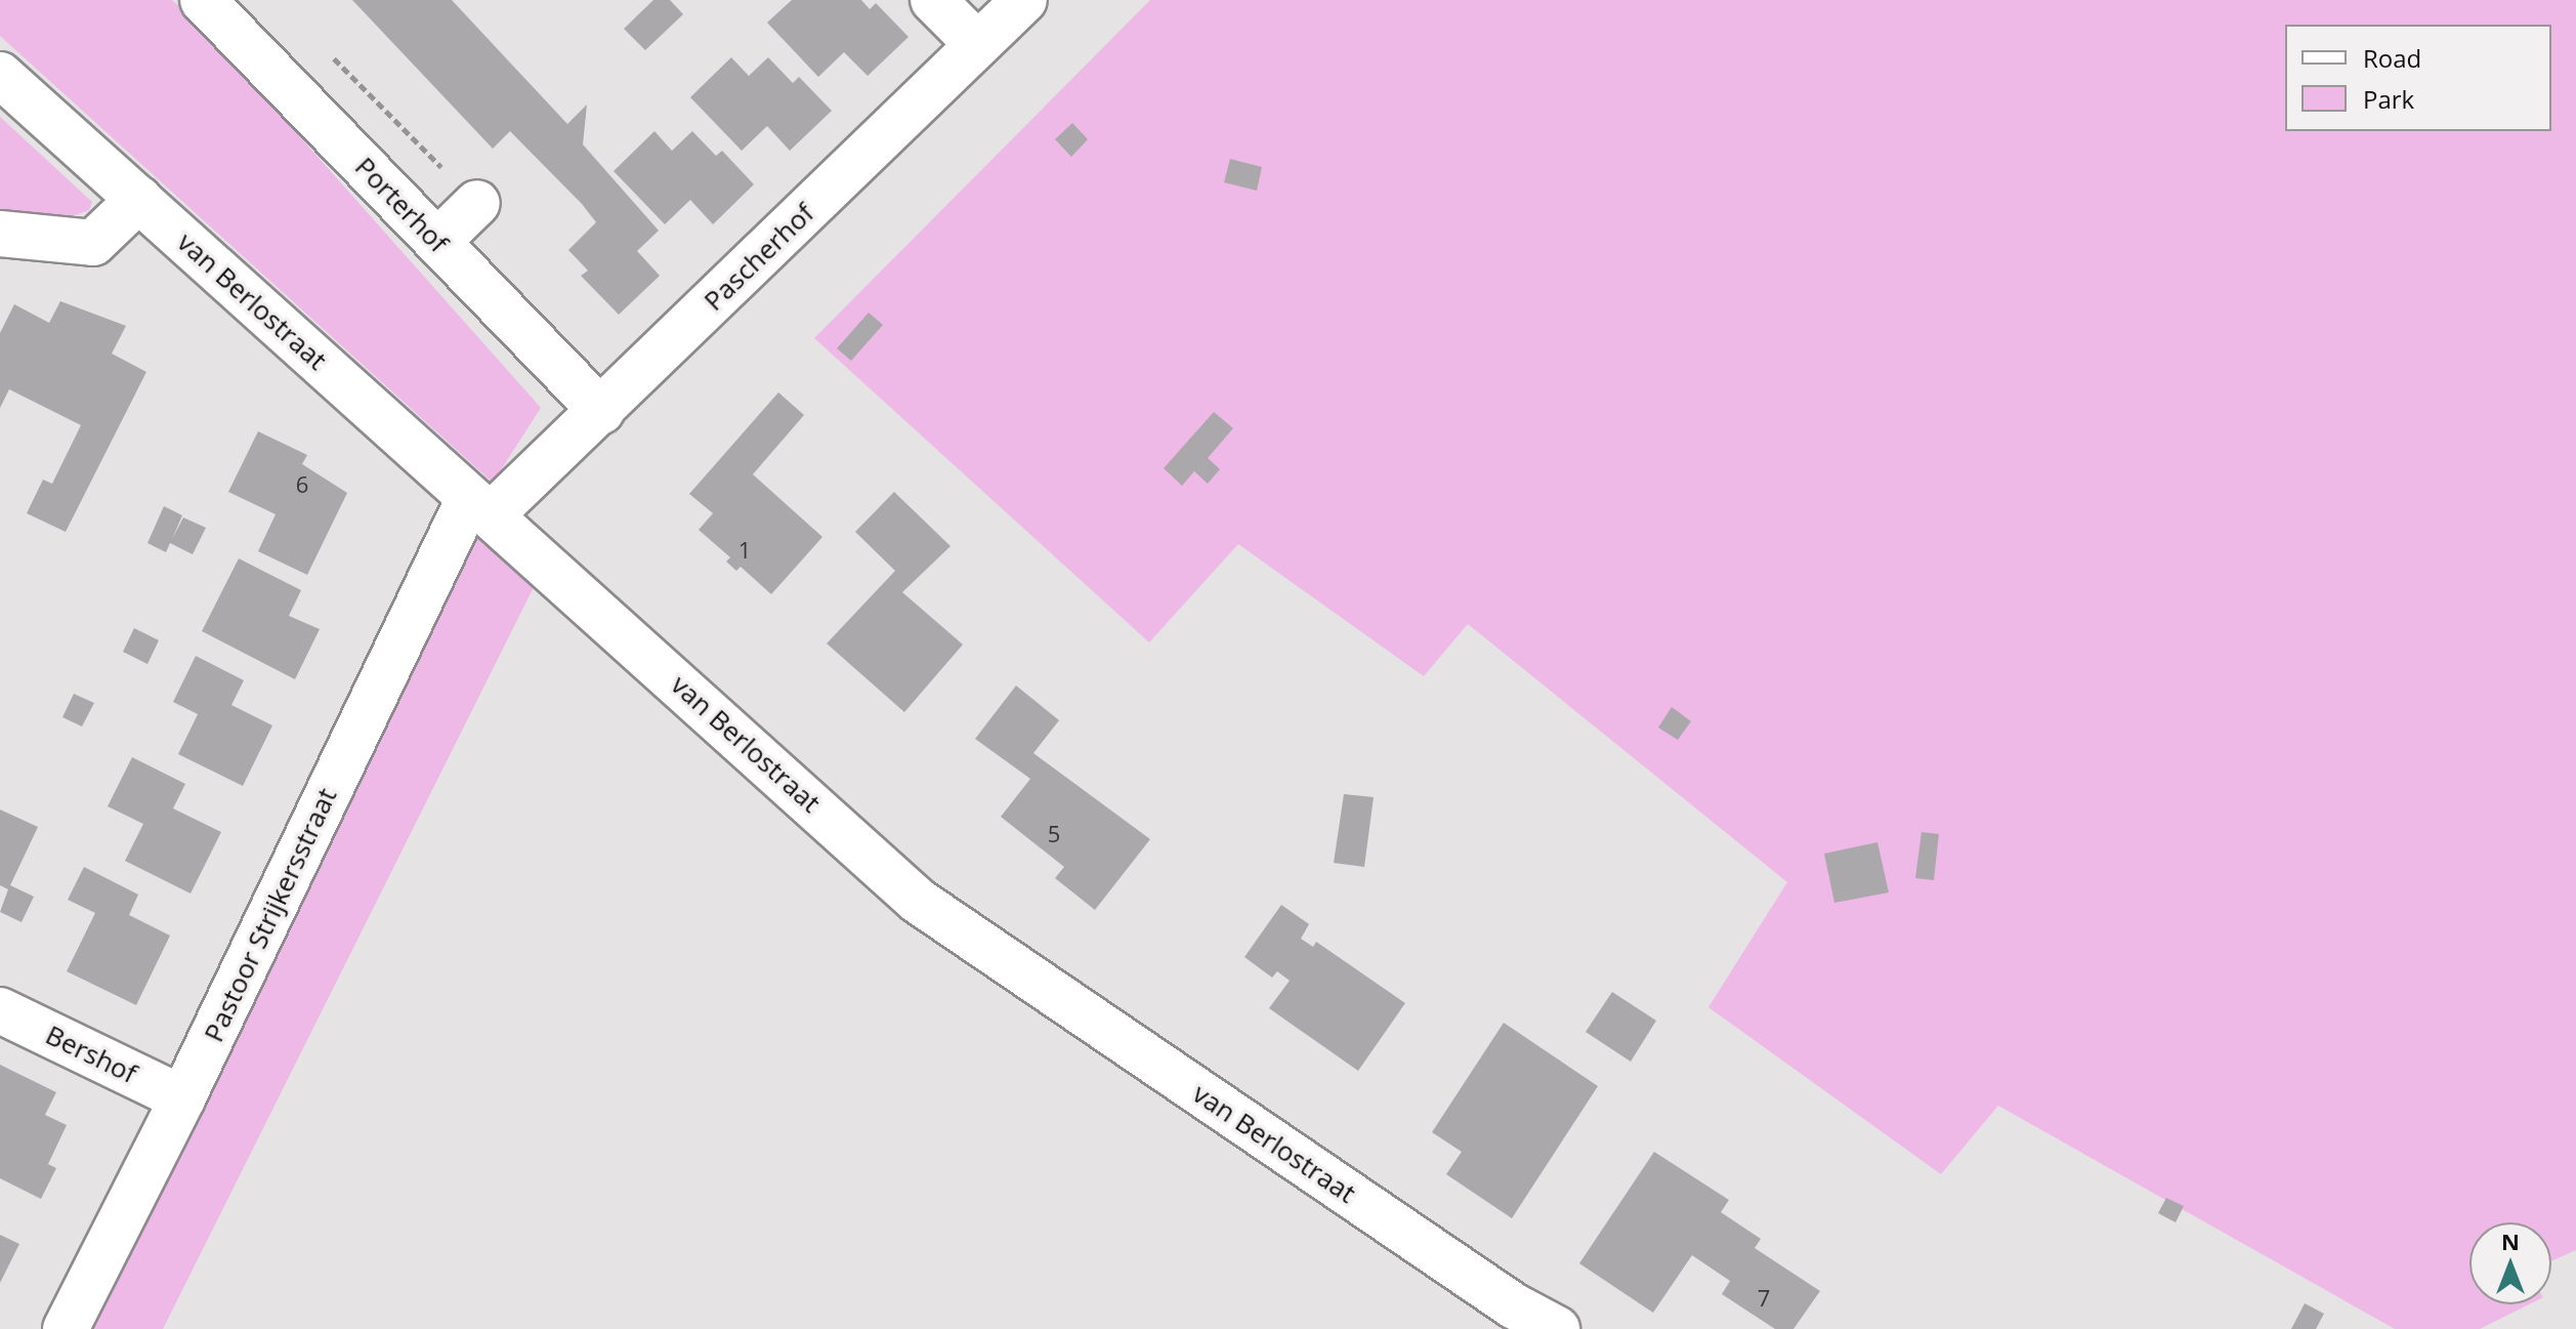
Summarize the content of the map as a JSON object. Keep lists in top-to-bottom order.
{
  "streets": {
    "street": [
      "Porterhof",
      "Pascherhof",
      "van Berlostraat",
      "Pastoor Strijkersstraat",
      "Bershof"
    ]
  },
  "crossings": [
    ["Porterhof", "Pascherhof"],
    ["Pascherhof", "van Berlostraat"],
    ["Pascherhof", "Pastoor Strijkersstraat"],
    ["van Berlostraat", "Pastoor Strijkersstraat"],
    ["Pastoor Strijkersstraat", "Bershof"]
  ],
  "house_numbers": [
    "6",
    "1",
    "5",
    "7"
  ],
  "legend": ["Road", "Park"],
  "north": "top"
}
